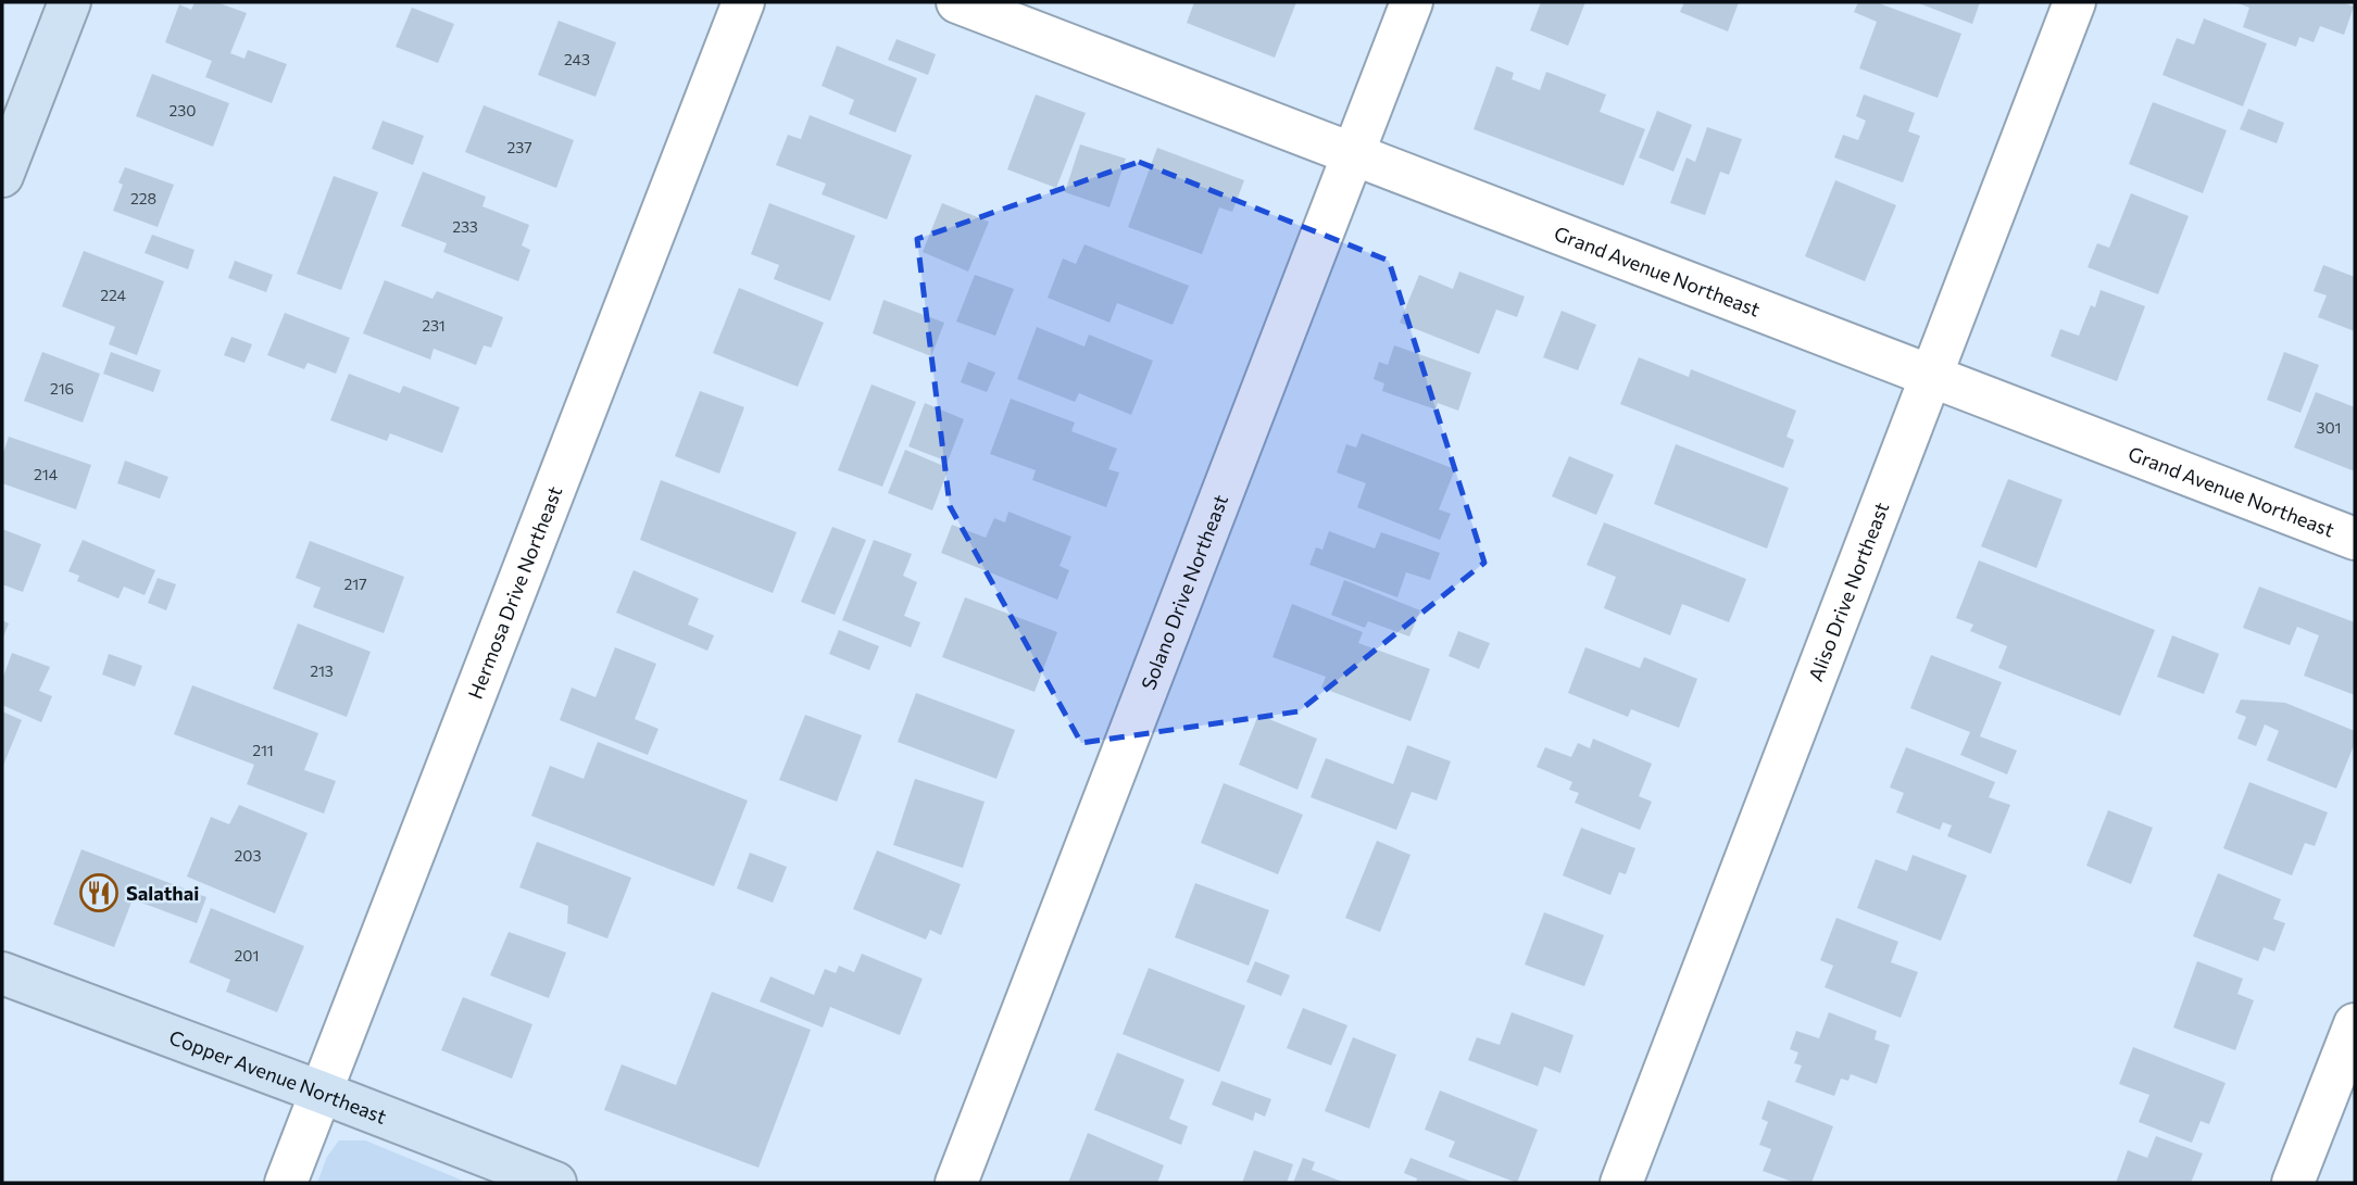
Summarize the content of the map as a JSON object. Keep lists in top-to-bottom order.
{
  "streets": {
    "street": [
      "Grand Avenue Northeast",
      "Hermosa Drive Northeast",
      "Aliso Drive Northeast",
      "Solano Drive Northeast",
      "Copper Avenue Northeast"
    ]
  },
  "crossings": [
    ["Grand Avenue Northeast", "Aliso Drive Northeast"],
    ["Grand Avenue Northeast", "Solano Drive Northeast"],
    ["Hermosa Drive Northeast", "Copper Avenue Northeast"]
  ],
  "places": {
    "restaurant": ["Salathai"]
  },
  "house_numbers": [
    "243",
    "230",
    "237",
    "228",
    "233",
    "224",
    "231",
    "216",
    "301",
    "214",
    "217",
    "213",
    "211",
    "203",
    "201"
  ]
}
